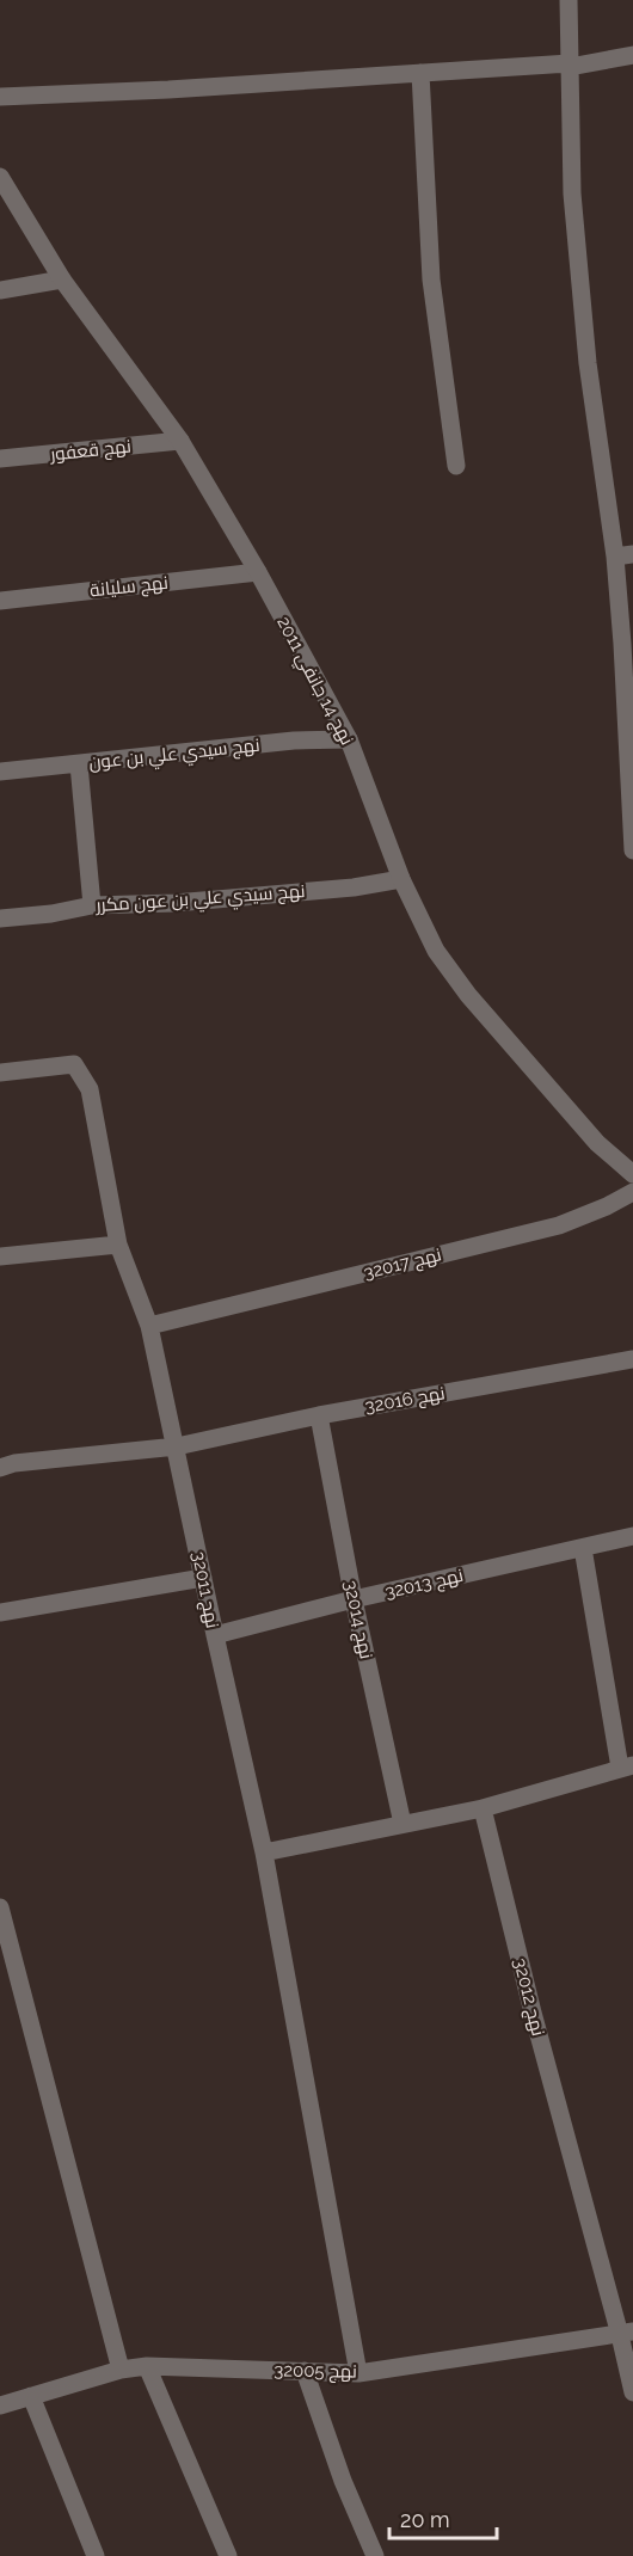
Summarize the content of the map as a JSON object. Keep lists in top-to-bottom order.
{
  "streets": {
    "street": [
      "نهج قعفور",
      "نهج سليانة",
      "نهج 14 جانفي 2011",
      "نهج سيدي علي بن عون",
      "نهج سيدي علي بن عون مكرر",
      "نهج 32017",
      "نهج 32016",
      "نهج 32013",
      "نهج 32011",
      "نهج 32014",
      "نهج 32012",
      "نهج 32005"
    ]
  },
  "crossings": [
    ["نهج قعفور", "نهج 14 جانفي 2011"],
    ["نهج سليانة", "نهج 14 جانفي 2011"],
    ["نهج 14 جانفي 2011", "نهج سيدي علي بن عون"],
    ["نهج 14 جانفي 2011", "نهج سيدي علي بن عون مكرر"],
    ["نهج 32017", "نهج 32011"],
    ["نهج 32016", "نهج 32011"],
    ["نهج 32016", "نهج 32014"],
    ["نهج 32013", "نهج 32011"],
    ["نهج 32013", "نهج 32014"],
    ["نهج 32011", "نهج 32005"],
    ["نهج 32012", "نهج 32005"]
  ],
  "scale_bar": "20 m"
}
